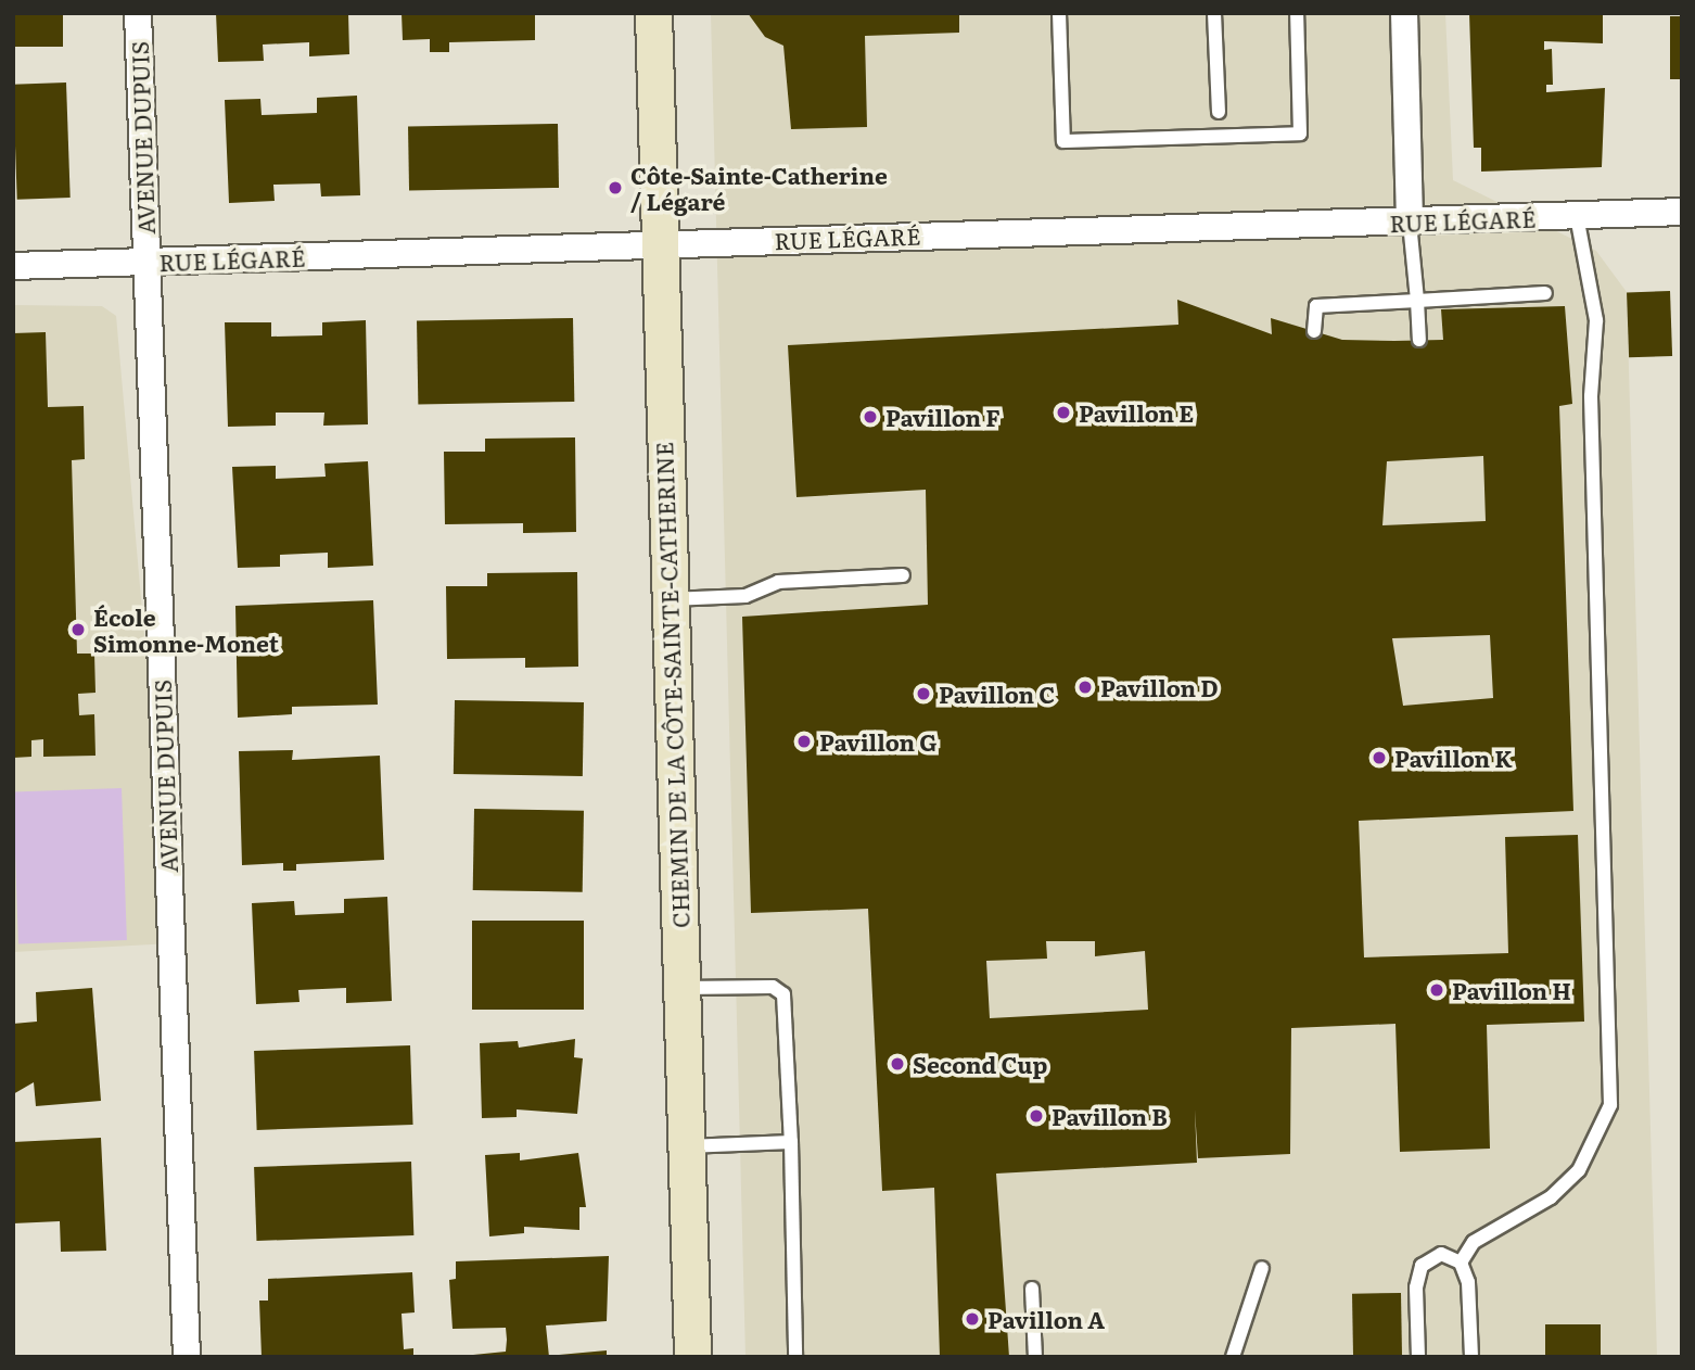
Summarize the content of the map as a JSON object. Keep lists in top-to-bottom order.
{
  "streets": {
    "main road": ["CHEMIN DE LA CÔTE-SAINTE-CATHERINE"],
    "street": ["AVENUE DUPUIS", "RUE LÉGARÉ"]
  },
  "crossings": [
    ["AVENUE DUPUIS", "RUE LÉGARÉ"],
    ["RUE LÉGARÉ", "CHEMIN DE LA CÔTE-SAINTE-CATHERINE"]
  ],
  "places": [
    "Côte-Sainte-Catherine / Légaré",
    "Pavillon E",
    "Pavillon F",
    "École Simonne-Monet",
    "Pavillon D",
    "Pavillon C",
    "Pavillon G",
    "Pavillon K",
    "Pavillon H",
    "Second Cup",
    "Pavillon B",
    "Pavillon A"
  ]
}
